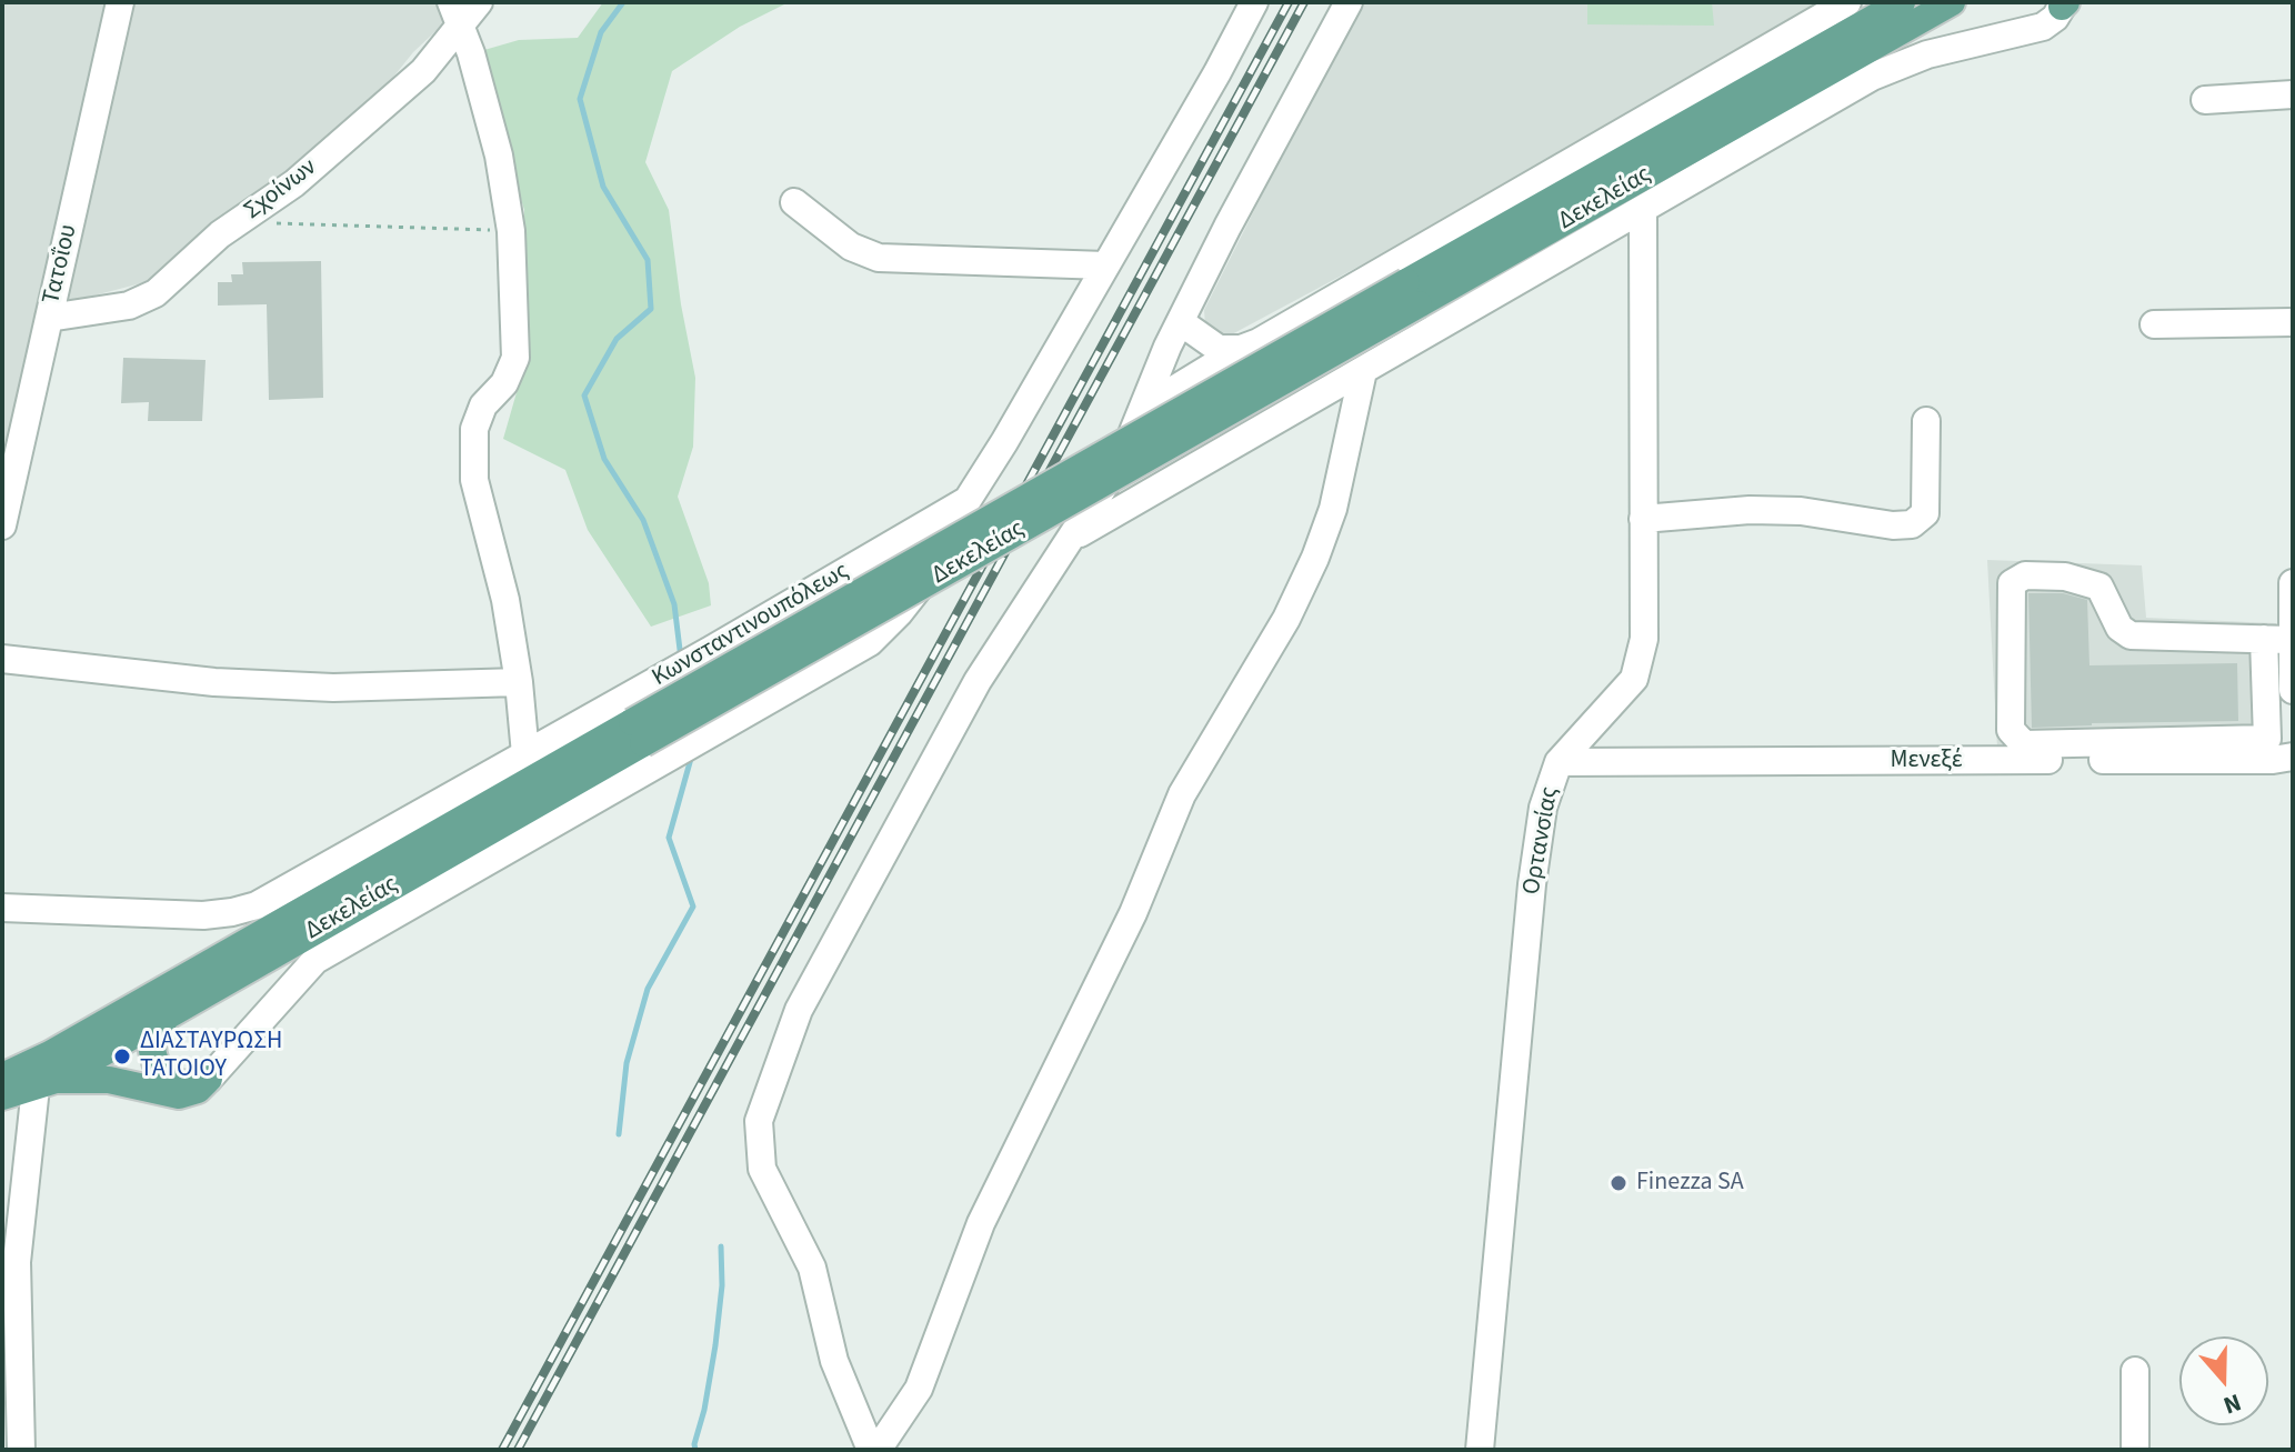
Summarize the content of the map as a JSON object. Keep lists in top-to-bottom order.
{
  "streets": {
    "main road": ["Δεκελείας"],
    "street": [
      "Σχοίνων",
      "Τατοΐου",
      "Κωνσταντινουπόλεως",
      "Μενεξέ",
      "Ορτανσίας"
    ]
  },
  "crossings": [
    ["Σχοίνων", "Τατοΐου"],
    ["Μενεξέ", "Ορτανσίας"]
  ],
  "places": ["ΔΙΑΣΤΑΥΡΩΣΗ ΤΑΤΟΙΟΥ", "Finezza SA"],
  "north": "bottom"
}
